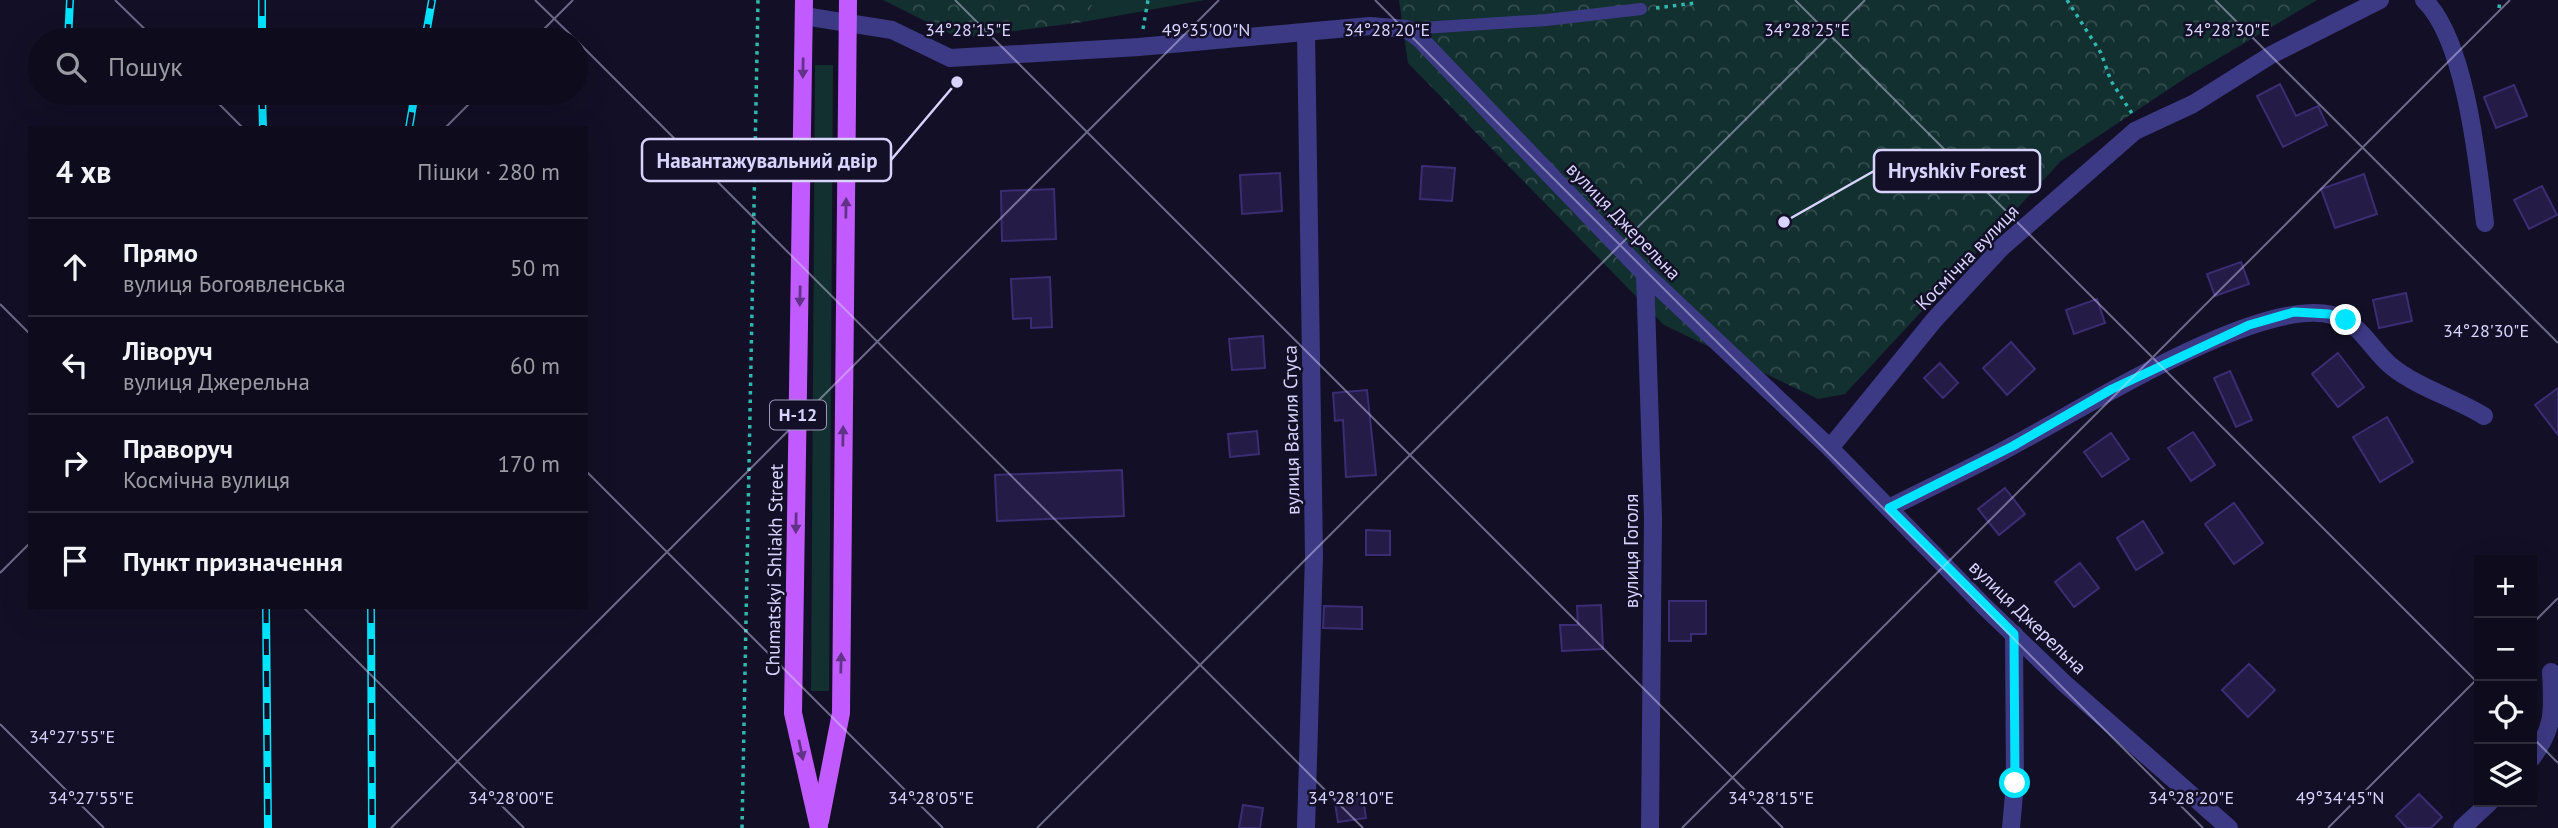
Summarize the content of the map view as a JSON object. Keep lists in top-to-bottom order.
{
  "streets": {
    "main road": ["Н-12", "Chumatskyi Shliakh Street"],
    "street": [
      "вулиця Джерельна",
      "Космічна вулиця",
      "вулиця Василя Стуса",
      "вулиця Гоголя"
    ]
  },
  "crossings": [
    ["вулиця Джерельна", "Космічна вулиця"],
    ["вулиця Джерельна", "вулиця Гоголя"]
  ],
  "places": ["Навантажувальний двір", "Hryshkiv Forest"],
  "page": {
    "search": "Пошук",
    "heading": ["4 хв", "Пішки · 280 m"],
    "list": [
      ["Прямо", "вулиця Богоявленська", "50 m"],
      ["Ліворуч", "вулиця Джерельна", "60 m"],
      ["Праворуч", "Космічна вулиця", "170 m"],
      "Пункт призначення"
    ],
    "map_buttons": ["+", "−"]
  },
  "coordinates": [
    "34°28'15\"E",
    "34°28'25\"E",
    "49°35'00\"N",
    "34°28'20\"E",
    "34°28'30\"E",
    "34°27'55\"E",
    "34°28'00\"E",
    "34°28'05\"E",
    "34°28'10\"E",
    "49°34'45\"N"
  ]
}
